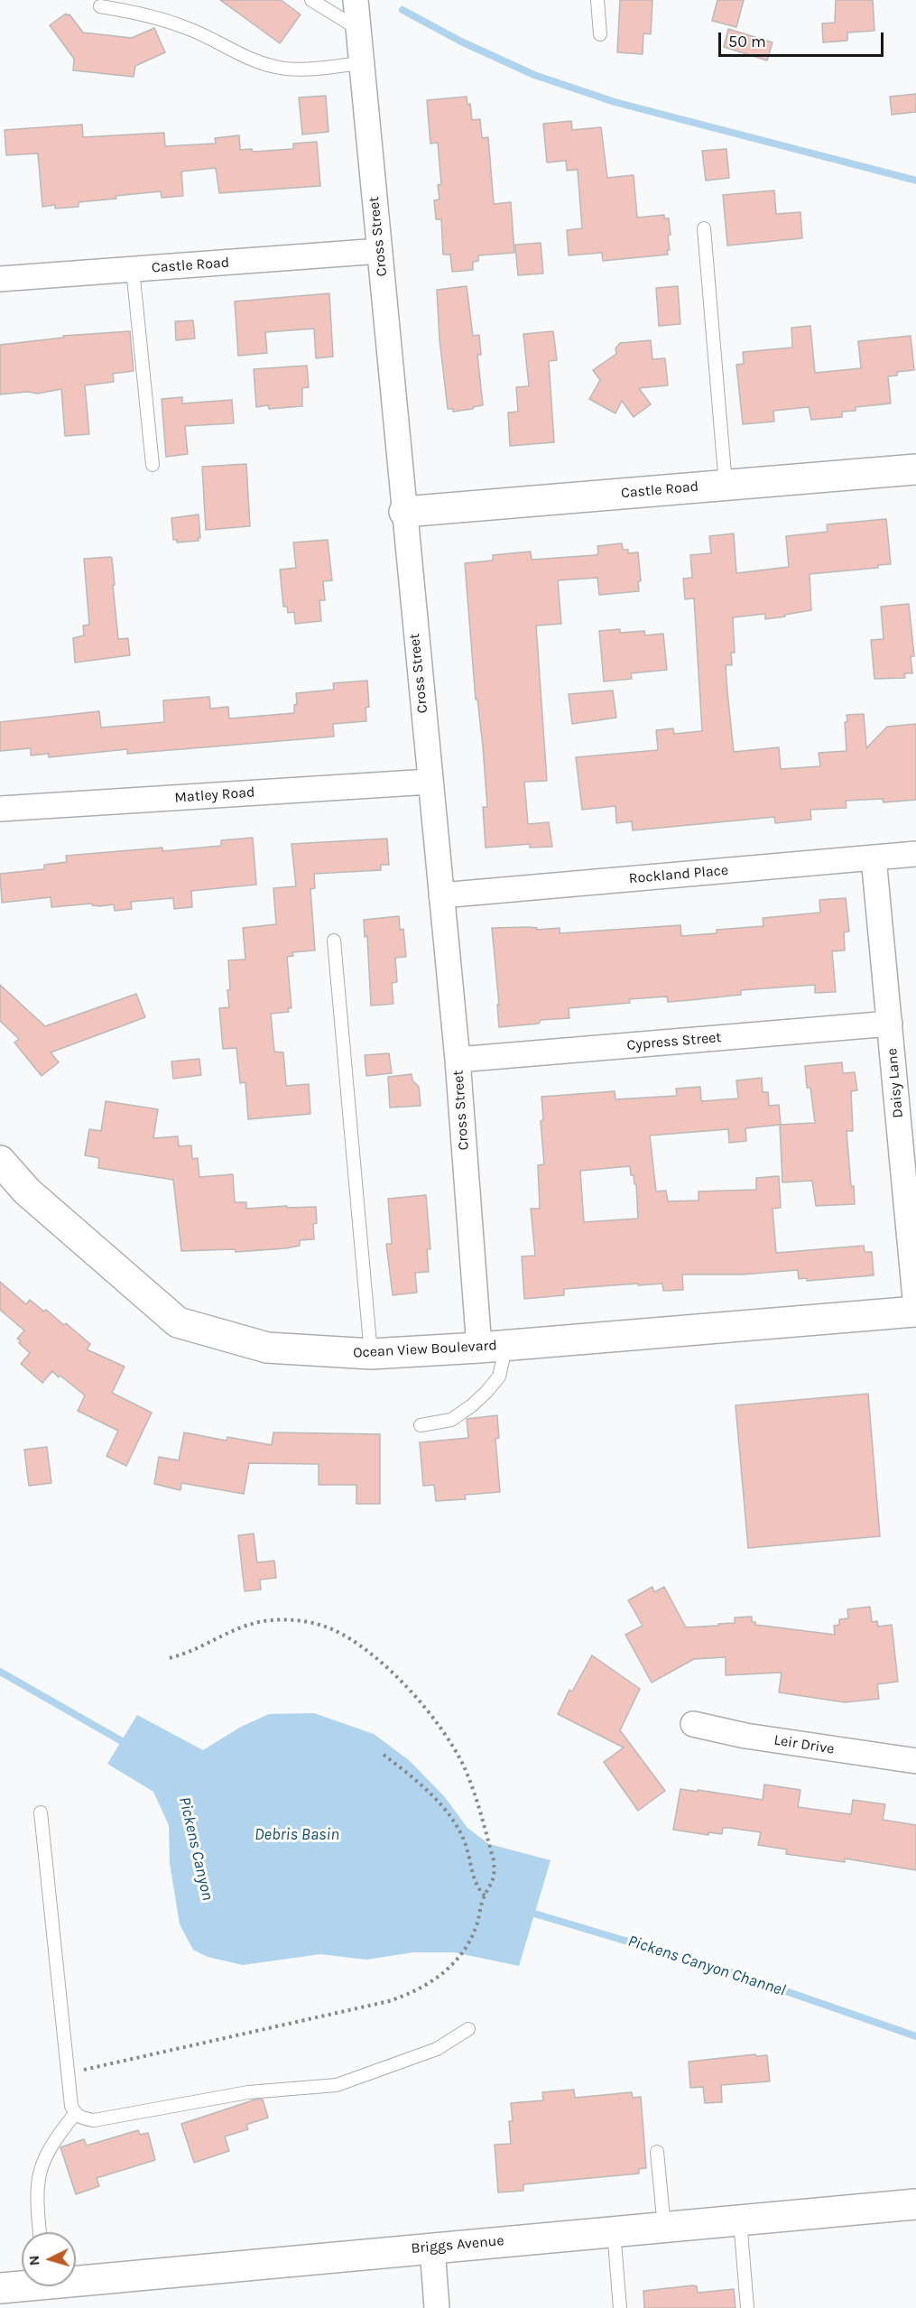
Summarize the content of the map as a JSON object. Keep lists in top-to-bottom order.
{
  "streets": {
    "street": [
      "Cross Street",
      "Castle Road",
      "Matley Road",
      "Rockland Place",
      "Cypress Street",
      "Daisy Lane",
      "Ocean View Boulevard",
      "Leir Drive",
      "Briggs Avenue"
    ]
  },
  "crossings": [
    ["Cross Street", "Castle Road"],
    ["Cross Street", "Matley Road"],
    ["Cross Street", "Rockland Place"],
    ["Cross Street", "Cypress Street"],
    ["Cross Street", "Ocean View Boulevard"],
    ["Rockland Place", "Daisy Lane"],
    ["Cypress Street", "Daisy Lane"],
    ["Daisy Lane", "Ocean View Boulevard"]
  ],
  "water": ["Debris Basin", "Pickens Canyon", "Pickens Canyon Channel"],
  "scale_bar": "50 m",
  "north": "left"
}
